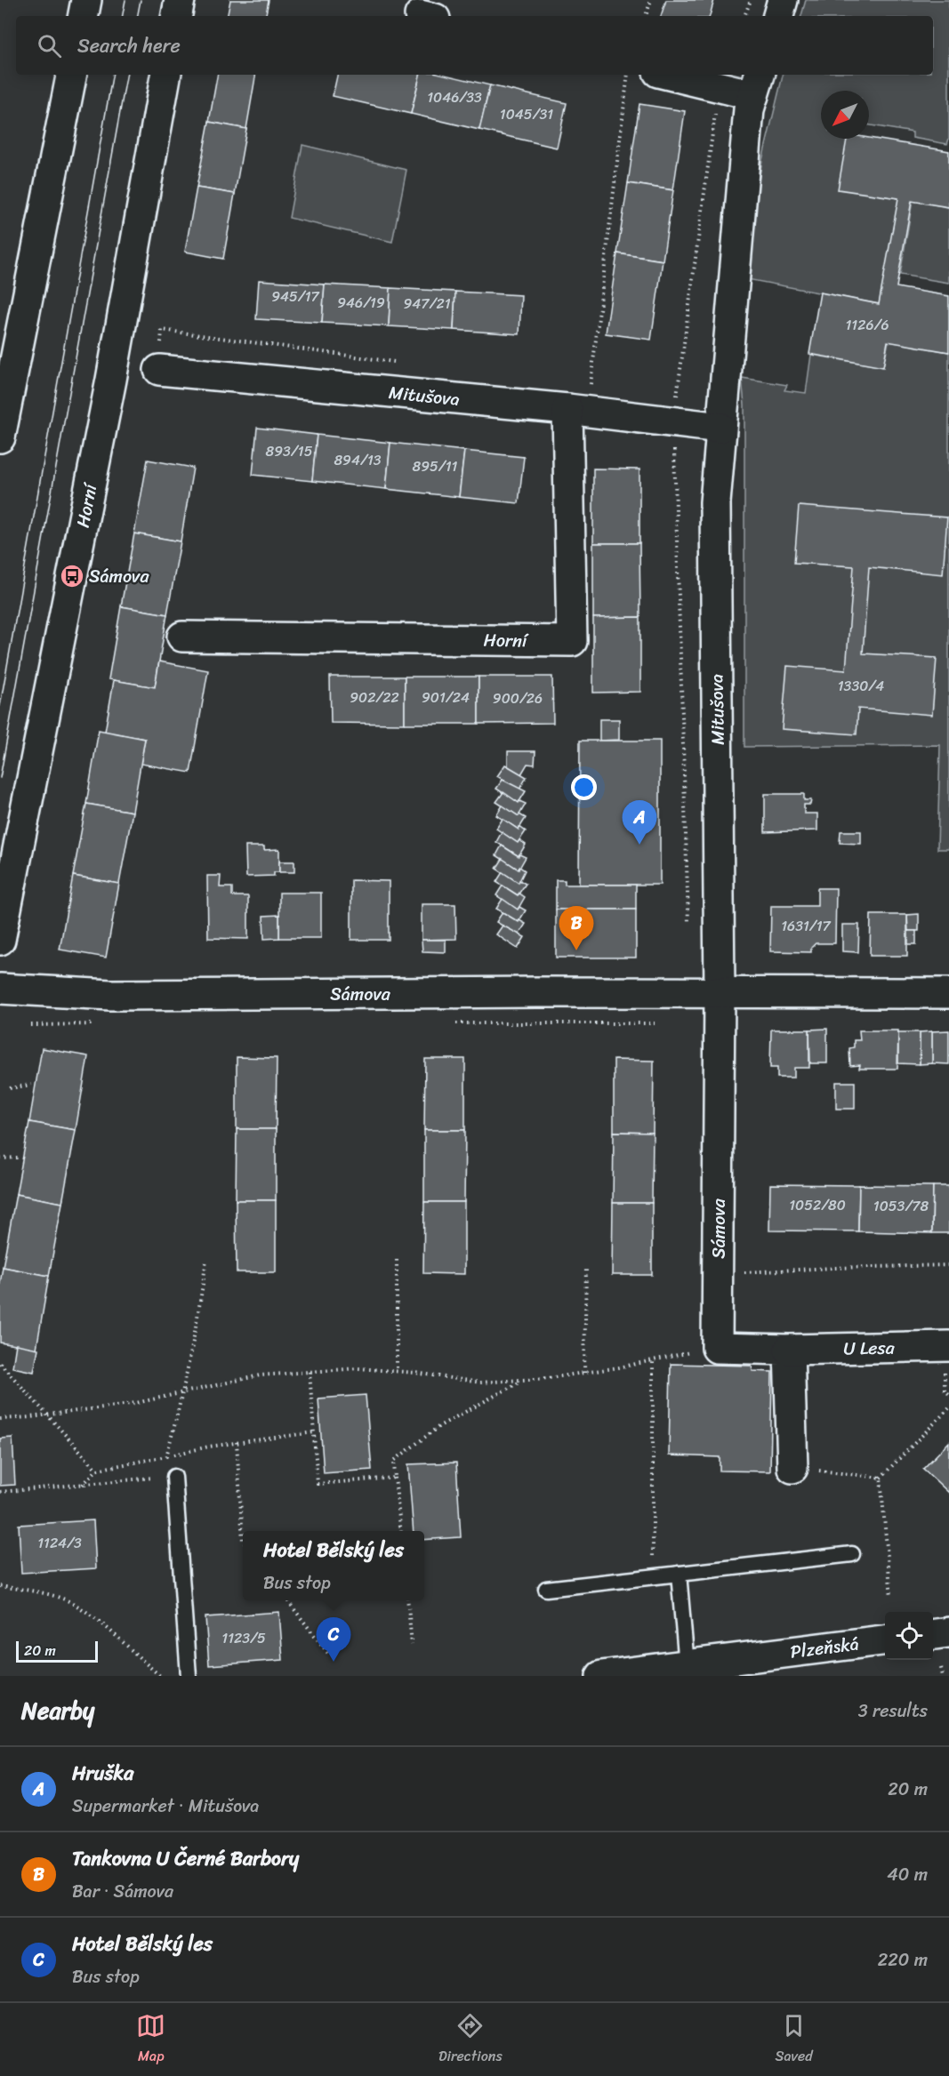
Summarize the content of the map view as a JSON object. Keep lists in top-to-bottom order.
{
  "streets": {
    "street": [
      "Mitušova",
      "Horní",
      "Sámova",
      "U Lesa",
      "Plzeňská"
    ]
  },
  "crossings": [
    ["Mitušova", "Horní"],
    ["Mitušova", "Sámova"],
    ["Sámova", "U Lesa"]
  ],
  "places": {
    "bus stop": ["Sámova"]
  },
  "house_numbers": [
    "1046/33",
    "1045/31",
    "945/17",
    "946/19",
    "947/21",
    "1126/6",
    "893/15",
    "894/13",
    "895/11",
    "1330/4",
    "902/22",
    "901/24",
    "900/26",
    "1631/17",
    "1052/80",
    "1053/78",
    "1124/3",
    "1123/5"
  ],
  "scale_bar": "20 m",
  "north": "bottom left",
  "page": {
    "search": "Search here",
    "pins": ["A", "B", "C"],
    "popup": ["Hotel Bělský les", "Bus stop"],
    "scale": "20 m",
    "heading": ["Nearby", "3 results"],
    "list": [
      {
        "mark": "A",
        "name": "Hruška",
        "note": "Supermarket · Mitušova",
        "value": "20 m"
      },
      {
        "mark": "B",
        "name": "Tankovna U Černé Barbory",
        "note": "Bar · Sámova",
        "value": "40 m"
      },
      {
        "mark": "C",
        "name": "Hotel Bělský les",
        "note": "Bus stop",
        "value": "220 m"
      }
    ],
    "nav": ["Map", "Directions", "Saved"]
  }
}
